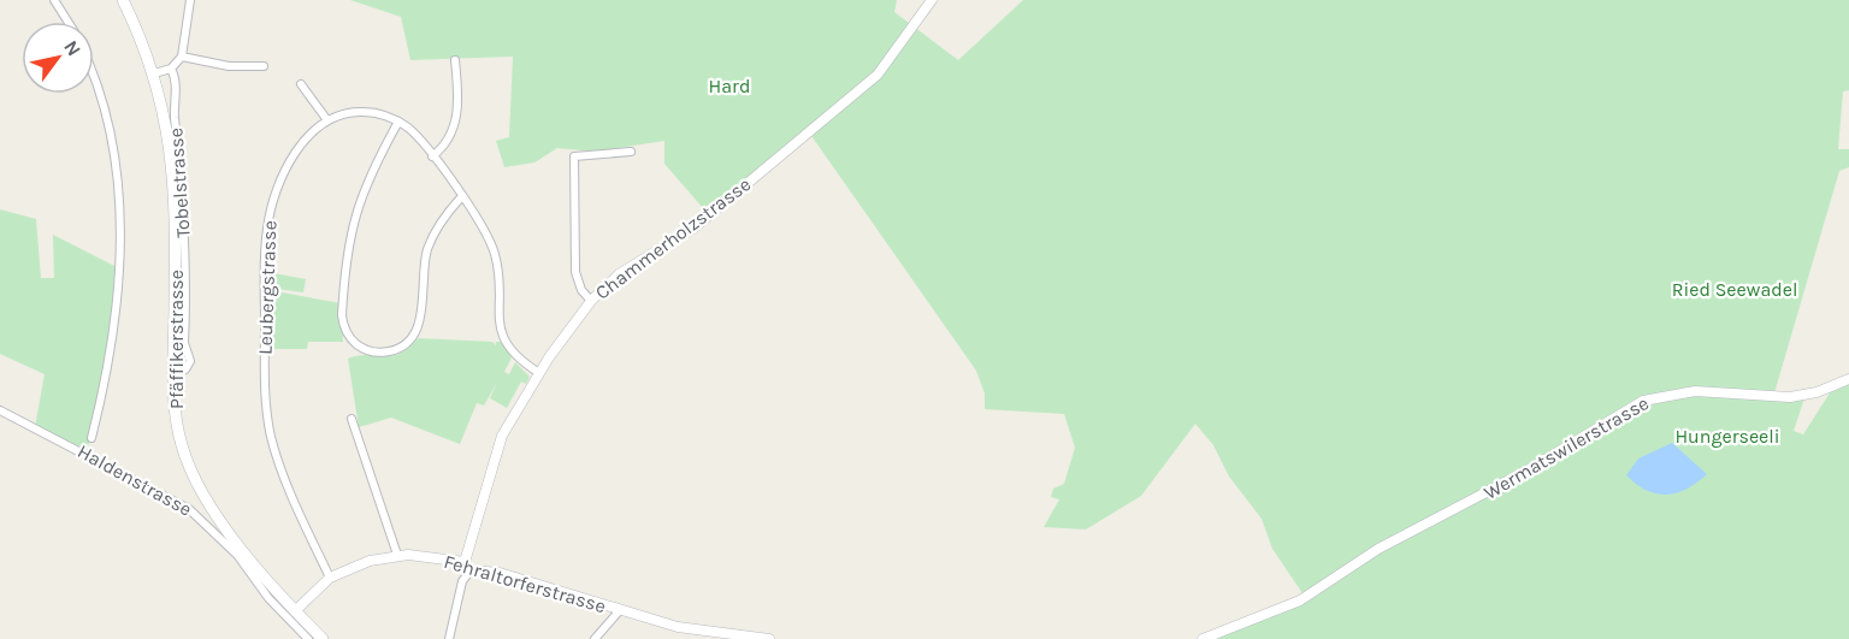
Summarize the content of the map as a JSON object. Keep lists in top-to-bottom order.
{
  "streets": {
    "main road": ["Pfäffikerstrasse"],
    "street": [
      "Tobelstrasse",
      "Chammerholzstrasse",
      "Leubergstrasse",
      "Wermatswilerstrasse",
      "Haldenstrasse",
      "Fehraltorferstrasse"
    ]
  },
  "crossings": [
    ["Tobelstrasse", "Pfäffikerstrasse"],
    ["Chammerholzstrasse", "Fehraltorferstrasse"],
    ["Leubergstrasse", "Fehraltorferstrasse"],
    ["Pfäffikerstrasse", "Fehraltorferstrasse"]
  ],
  "parks": ["Hard", "Ried Seewadel", "Hungerseeli"],
  "north": "top right"
}
